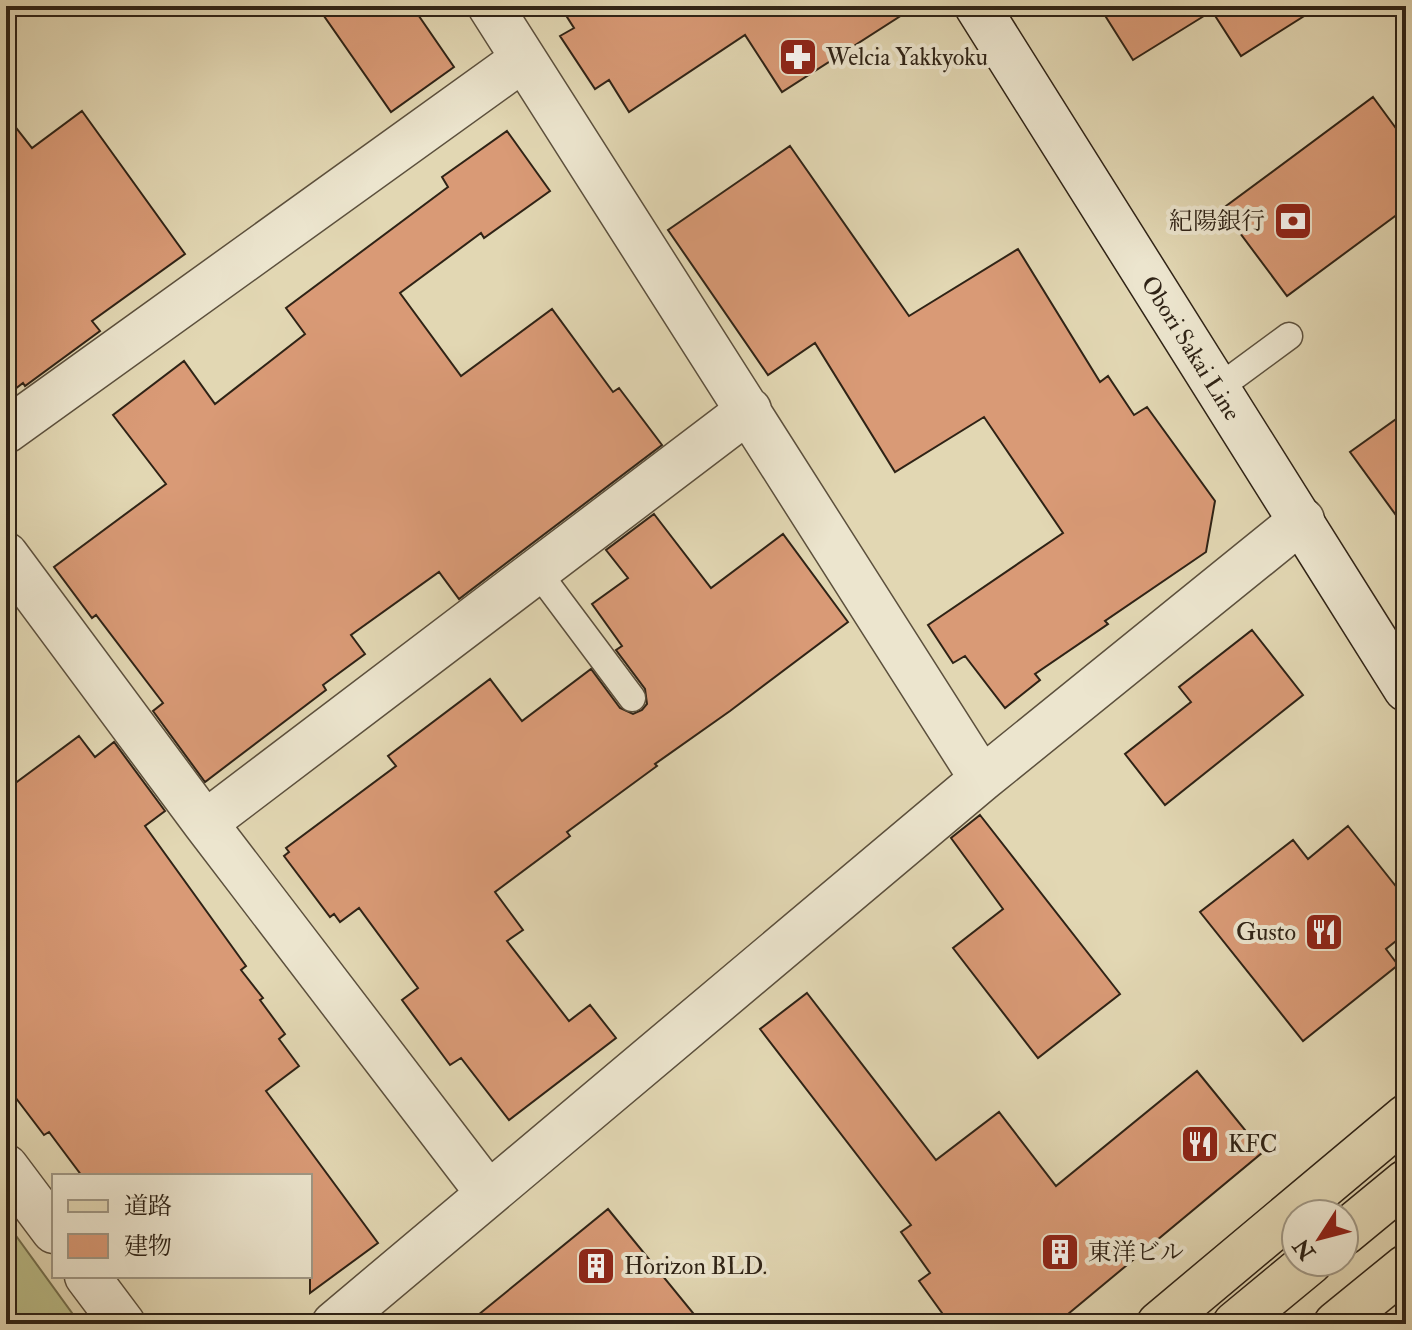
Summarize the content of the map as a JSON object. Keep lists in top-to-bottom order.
{
  "streets": {
    "street": ["Obori Sakai Line"]
  },
  "places": {
    "pharmacy": ["Welcia Yakkyoku"],
    "bank": ["紀陽銀行"],
    "restaurant": ["Gusto", "KFC"],
    "building": ["東洋ビル", "Horizon BLD."]
  },
  "legend": ["道路", "建物"],
  "north": "bottom left"
}
